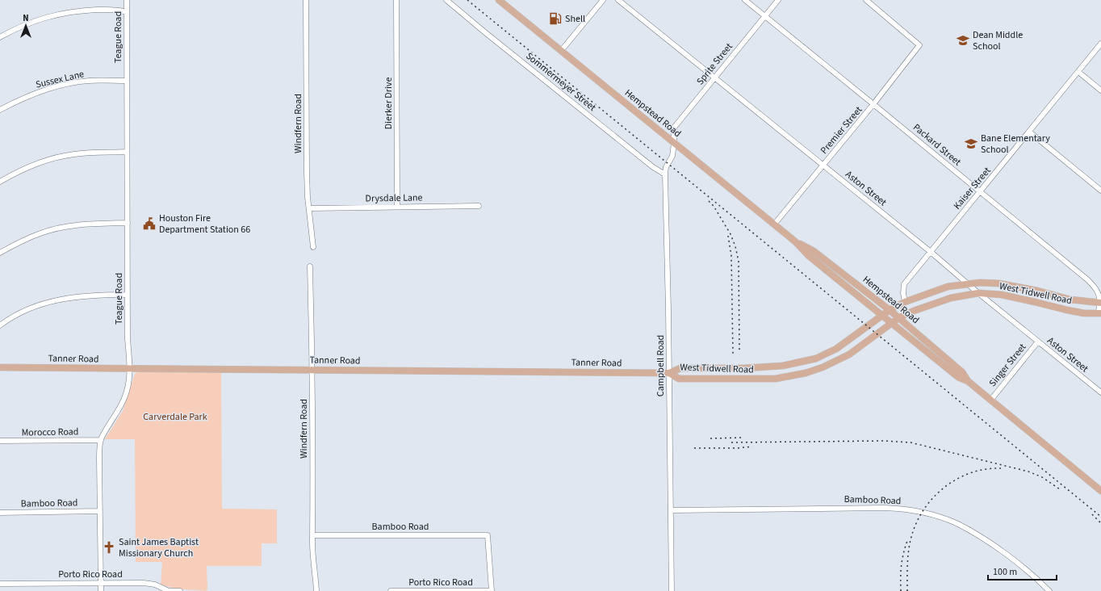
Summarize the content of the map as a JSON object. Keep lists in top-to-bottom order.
{
  "streets": {
    "main road": ["Hempstead Road", "West Tidwell Road", "Tanner Road"],
    "street": [
      "Teague Road",
      "Sprite Street",
      "Sussex Lane",
      "Sommermeyer Street",
      "Dierker Drive",
      "Windfern Road",
      "Premier Street",
      "Packard Street",
      "Aston Street",
      "Kaiser Street",
      "Drysdale Lane",
      "Singer Street",
      "Campbell Road",
      "Morocco Road",
      "Bamboo Road",
      "Porto Rico Road"
    ]
  },
  "crossings": [
    ["Teague Road", "Sussex Lane"],
    ["Teague Road", "Tanner Road"],
    ["Teague Road", "Morocco Road"],
    ["Teague Road", "Bamboo Road"],
    ["Teague Road", "Porto Rico Road"],
    ["Sprite Street", "Hempstead Road"],
    ["Sprite Street", "Packard Street"],
    ["Sprite Street", "Aston Street"],
    ["Sprite Street", "Campbell Road"],
    ["Sommermeyer Street", "Campbell Road"],
    ["Dierker Drive", "Drysdale Lane"],
    ["Hempstead Road", "Premier Street"],
    ["Hempstead Road", "West Tidwell Road"],
    ["Hempstead Road", "Singer Street"],
    ["Hempstead Road", "Campbell Road"],
    ["Windfern Road", "Drysdale Lane"],
    ["Windfern Road", "Tanner Road"],
    ["Windfern Road", "Bamboo Road"],
    ["Premier Street", "Packard Street"],
    ["Premier Street", "Aston Street"],
    ["Packard Street", "Kaiser Street"],
    ["Packard Street", "West Tidwell Road"],
    ["Aston Street", "Kaiser Street"],
    ["Aston Street", "West Tidwell Road"],
    ["Aston Street", "Singer Street"],
    ["Kaiser Street", "West Tidwell Road"],
    ["West Tidwell Road", "Tanner Road"],
    ["West Tidwell Road", "Campbell Road"],
    ["Tanner Road", "Campbell Road"],
    ["Campbell Road", "Bamboo Road"],
    ["Bamboo Road", "Porto Rico Road"]
  ],
  "parks": ["Carverdale Park"],
  "places": {
    "fuel station": ["Shell"],
    "school or university": ["Dean Middle School", "Bane Elementary School"],
    "public building": ["Houston Fire Department Station 66"],
    "church": ["Saint James Baptist Missionary Church"]
  },
  "scale_bar": "100 m",
  "north": "top"
}
